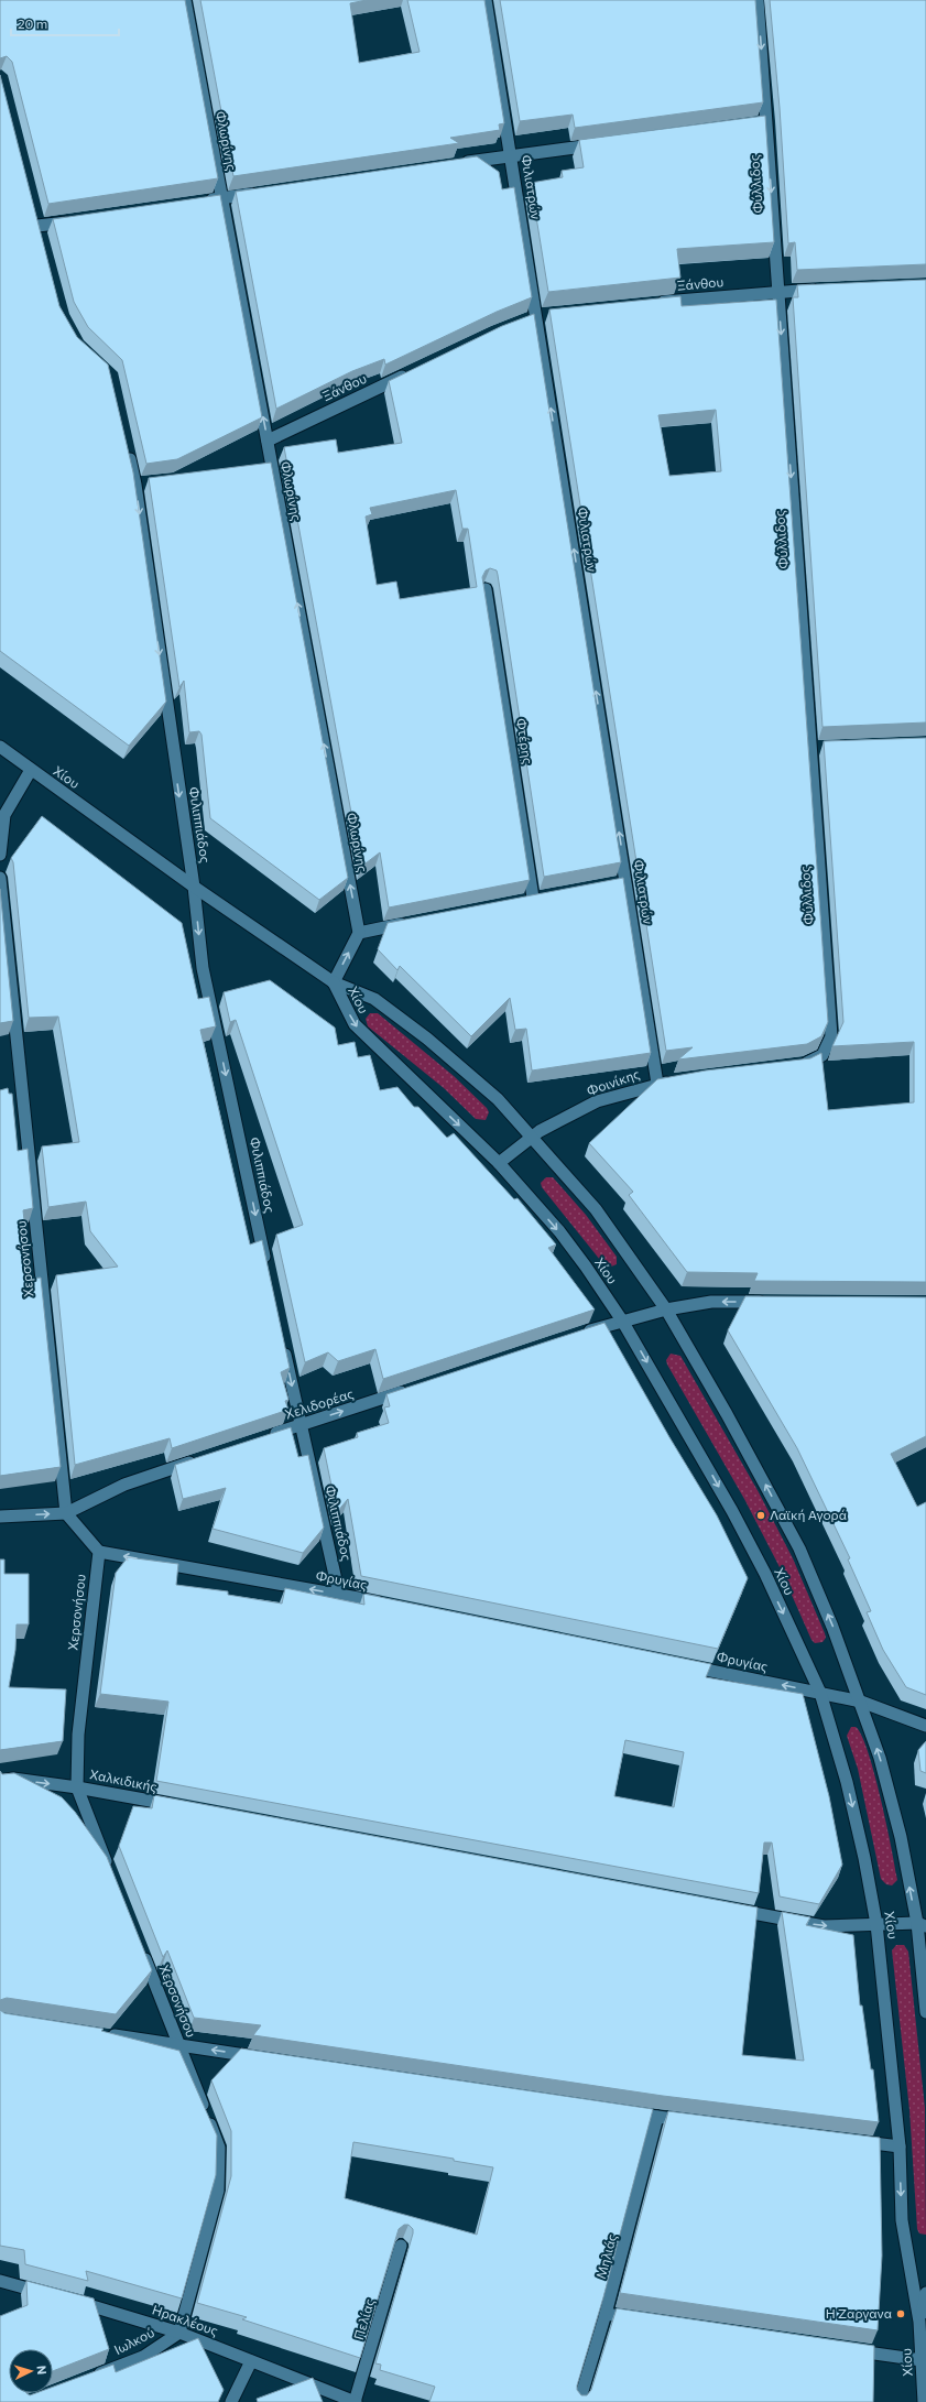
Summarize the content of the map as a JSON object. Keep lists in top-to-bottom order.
{
  "streets": {
    "street": [
      "Φλωρίνης",
      "Φύλλιδος",
      "Φιλιατρών",
      "Ξάνθου",
      "Φτέρης",
      "Χίου",
      "Φιλιππιάδος",
      "Φοινίκης",
      "Χερσονήσου",
      "Χελιδορέας",
      "Φρυγίας",
      "Χαλκιδικής",
      "Μηλιάς",
      "Πελίας",
      "Ηρακλέους",
      "Ιωλκού"
    ]
  },
  "crossings": [
    ["Φλωρίνης", "Ξάνθου"],
    ["Φύλλιδος", "Ξάνθου"],
    ["Φιλιατρών", "Φοινίκης"],
    ["Χίου", "Φιλιππιάδος"],
    ["Χίου", "Φοινίκης"],
    ["Χίου", "Φρυγίας"],
    ["Φιλιππιάδος", "Χελιδορέας"],
    ["Φιλιππιάδος", "Φρυγίας"],
    ["Χερσονήσου", "Φρυγίας"],
    ["Χερσονήσου", "Χαλκιδικής"],
    ["Χερσονήσου", "Ηρακλέους"],
    ["Χερσονήσου", "Ιωλκού"],
    ["Πελίας", "Ηρακλέους"],
    ["Ηρακλέους", "Ιωλκού"]
  ],
  "one_way": [
    "Φλωρίνης",
    "Φύλλιδος",
    "Φιλιατρών",
    "Φιλιππιάδος",
    "Χελιδορέας",
    "Φρυγίας",
    "Χαλκιδικής"
  ],
  "places": ["Λαϊκή Αγορά", "Η Ζαργανα"],
  "scale_bar": "20 m",
  "north": "right"
}
